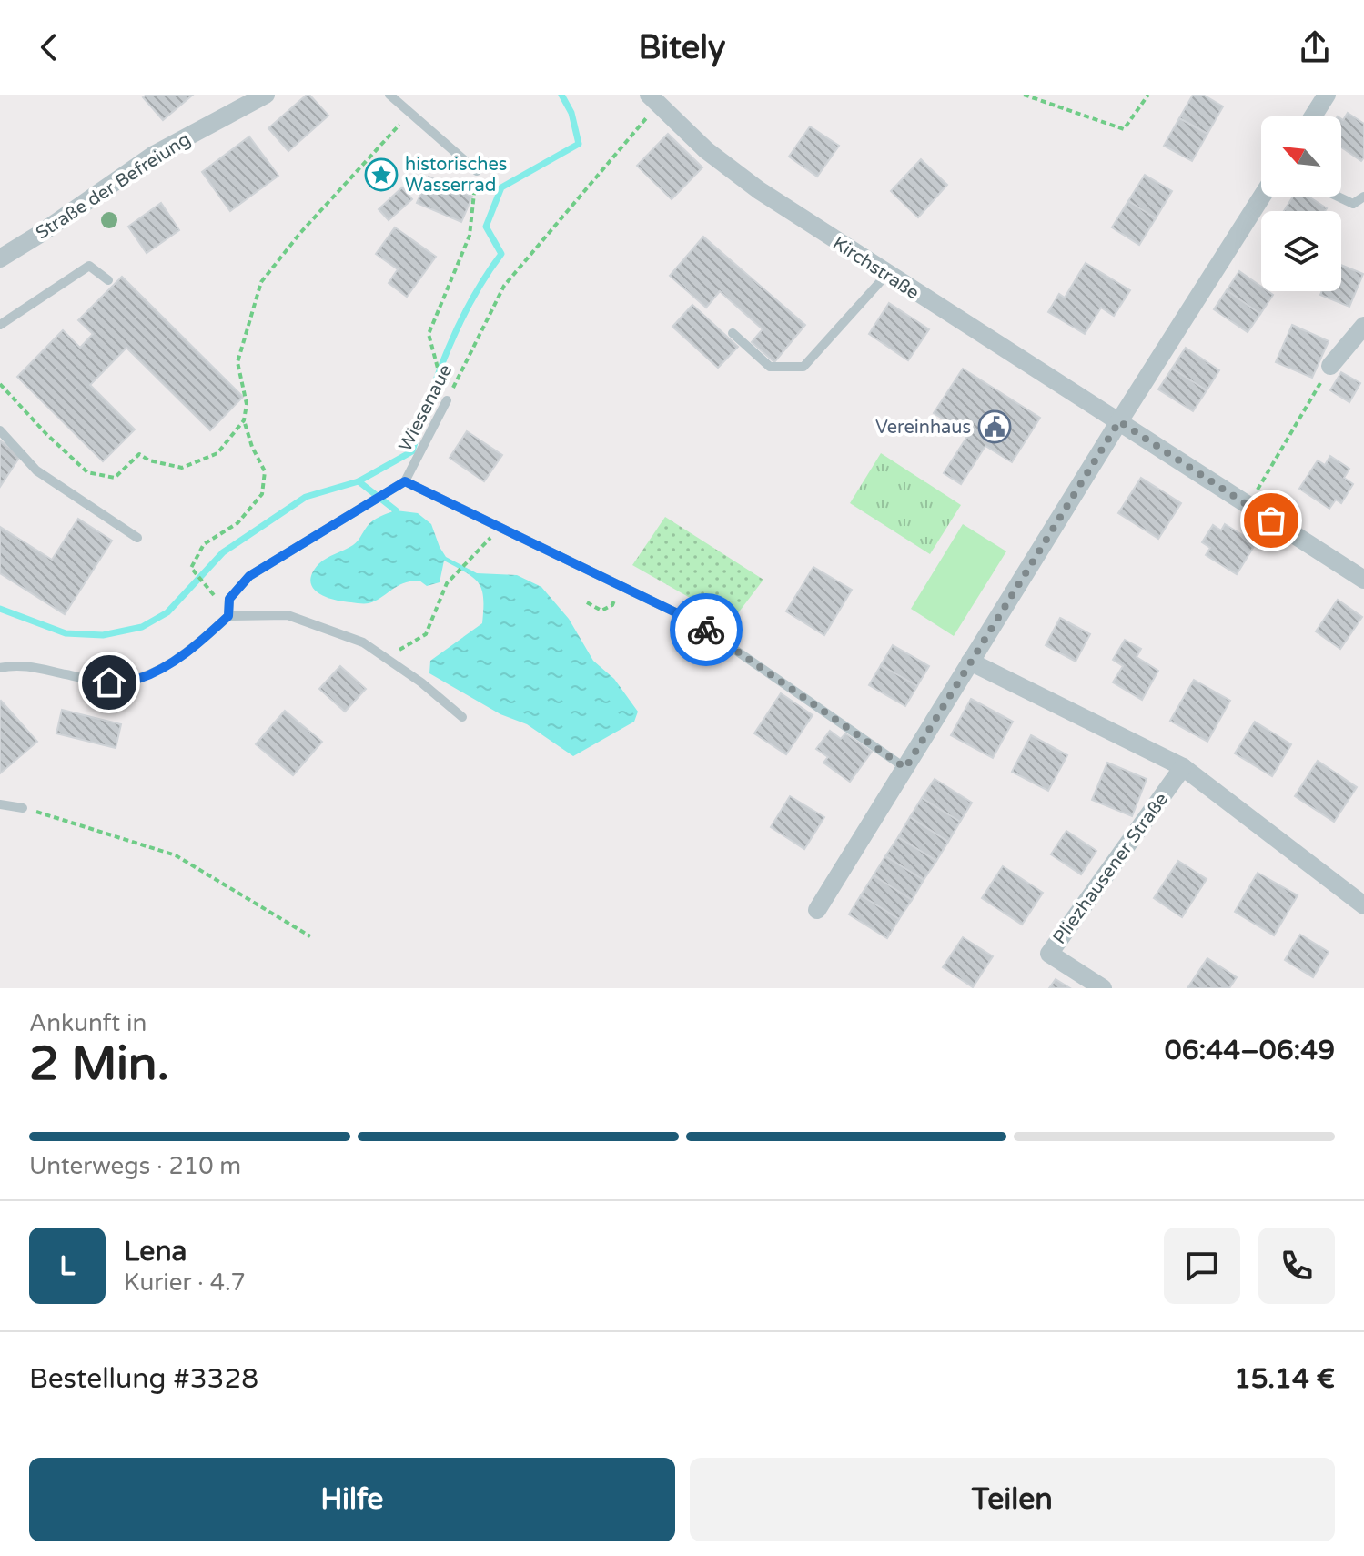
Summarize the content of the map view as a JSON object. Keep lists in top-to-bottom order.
{
  "streets": {
    "street": ["Straße der Befreiung", "Kirchstraße", "Pliezhausener Straße"],
    "lane": ["Wiesenaue"]
  },
  "crossings": [
    ["Kirchstraße", "Wiesenaue"]
  ],
  "places": {
    "place": ["historisches Wasserrad"],
    "public building": ["Vereinhaus"]
  },
  "north": "top left",
  "page": {
    "header": "Bitely",
    "heading": ["2 Min.", "Ankunft in", "06:44–06:49"],
    "panel": [
      "Lena",
      "Kurier · 4.7",
      "Bestellung #3328",
      "15.14 €"
    ],
    "bar": "Unterwegs · 210 m",
    "round": "L",
    "buttons": ["Hilfe", "Teilen"]
  }
}
